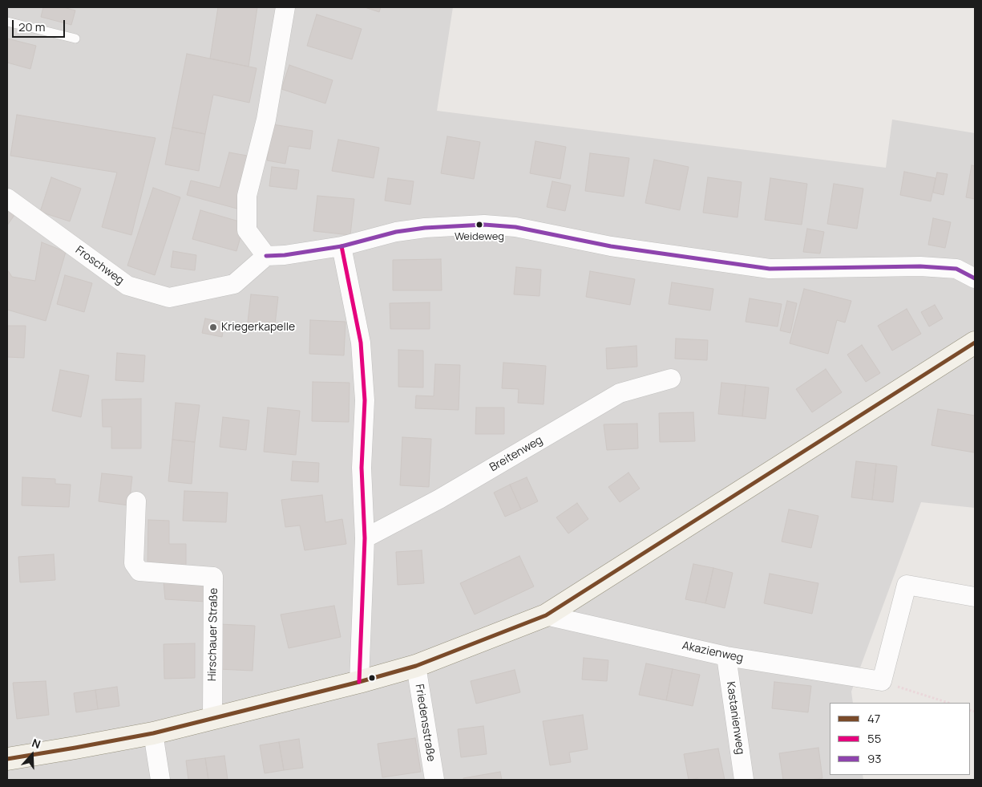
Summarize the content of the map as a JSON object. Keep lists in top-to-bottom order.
{
  "streets": {
    "street": [
      "Froschweg",
      "Breitenweg",
      "Hirschauer Straße",
      "Akazienweg",
      "Kastanienweg",
      "Friedensstraße"
    ]
  },
  "crossings": [
    ["Akazienweg", "Kastanienweg"]
  ],
  "places": ["Weideweg", "Kriegerkapelle"],
  "lines": ["transit line 93", "transit line 55", "transit line 47"],
  "legend": ["47", "55", "93"],
  "scale_bar": "20 m",
  "north": "top"
}
